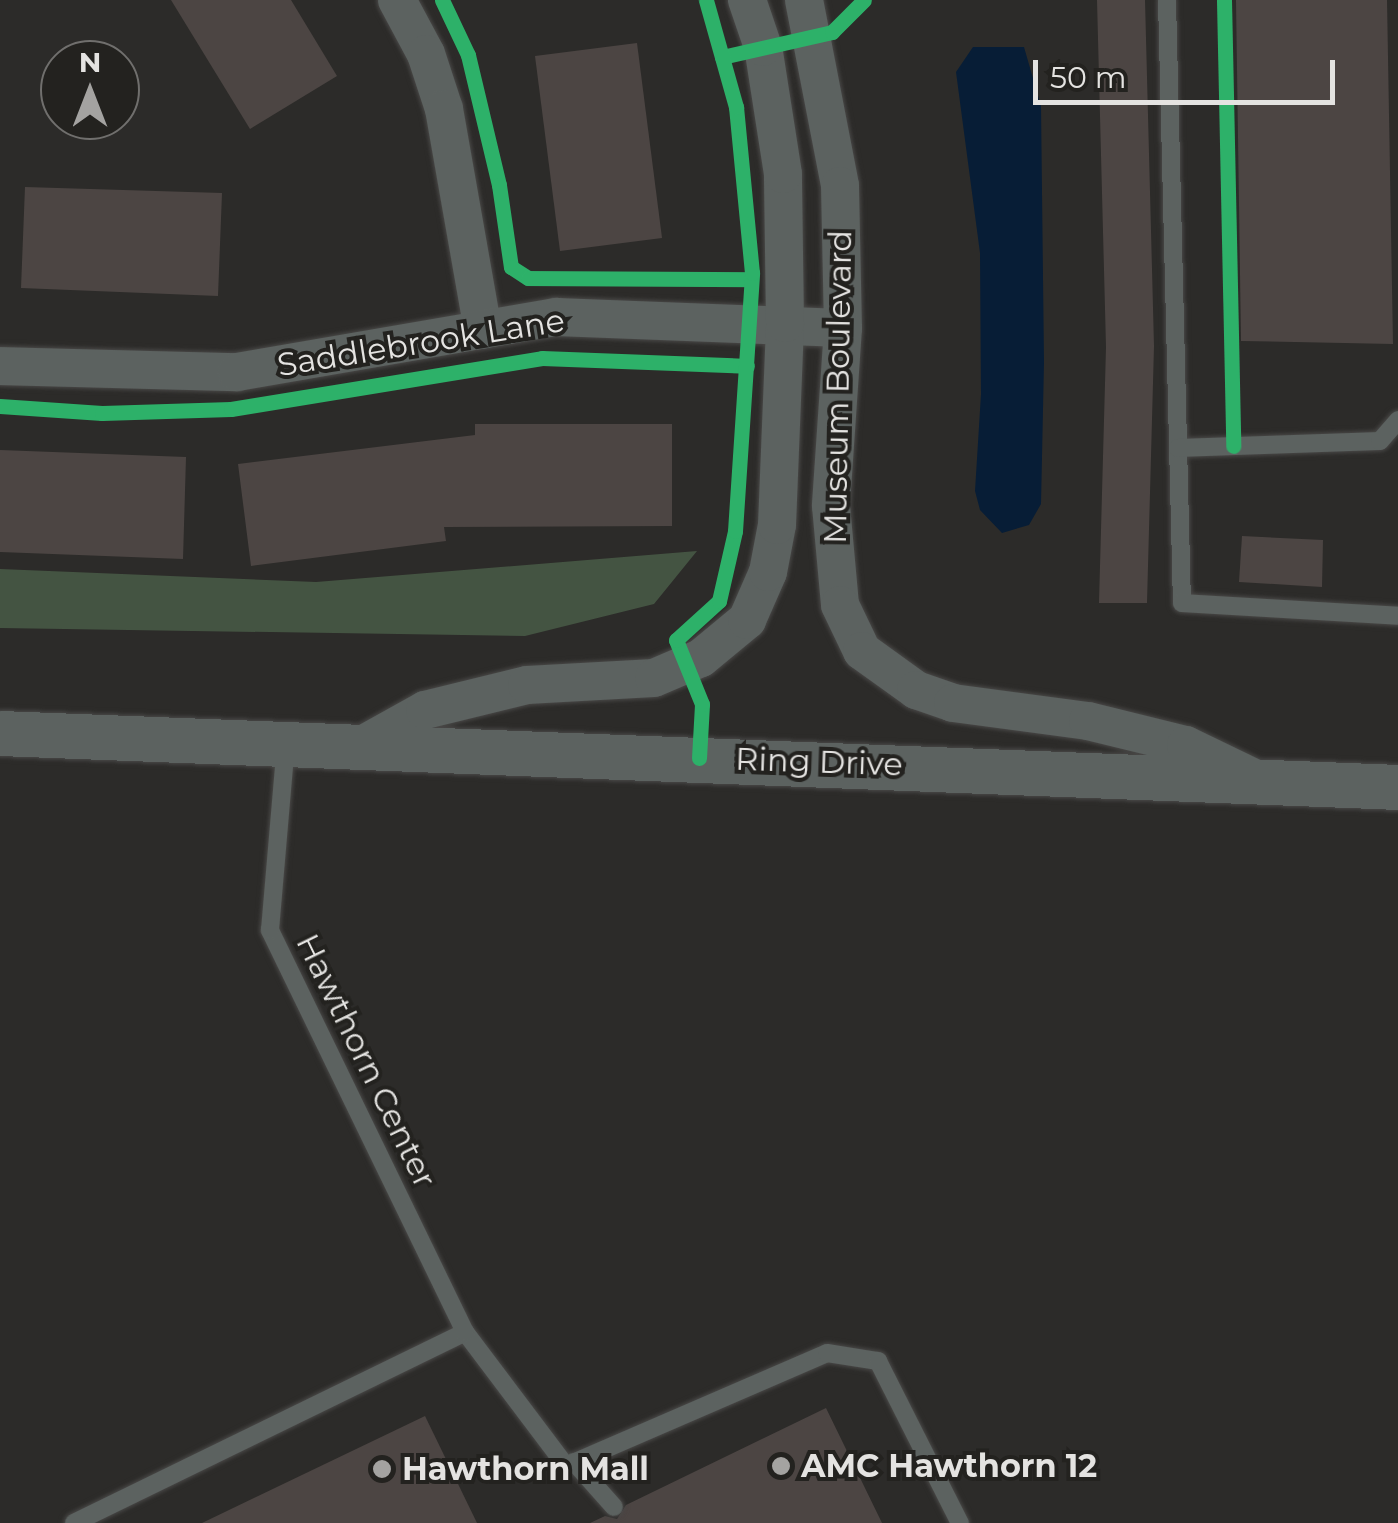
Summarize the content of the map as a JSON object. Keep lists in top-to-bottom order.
{
  "streets": {
    "street": ["Saddlebrook Lane", "Museum Boulevard", "Ring Drive"],
    "lane": ["Hawthorn Center"]
  },
  "crossings": [
    ["Saddlebrook Lane", "Museum Boulevard"],
    ["Museum Boulevard", "Ring Drive"],
    ["Ring Drive", "Hawthorn Center"]
  ],
  "places": ["AMC Hawthorn 12", "Hawthorn Mall"],
  "scale_bar": "50 m",
  "north": "top"
}
